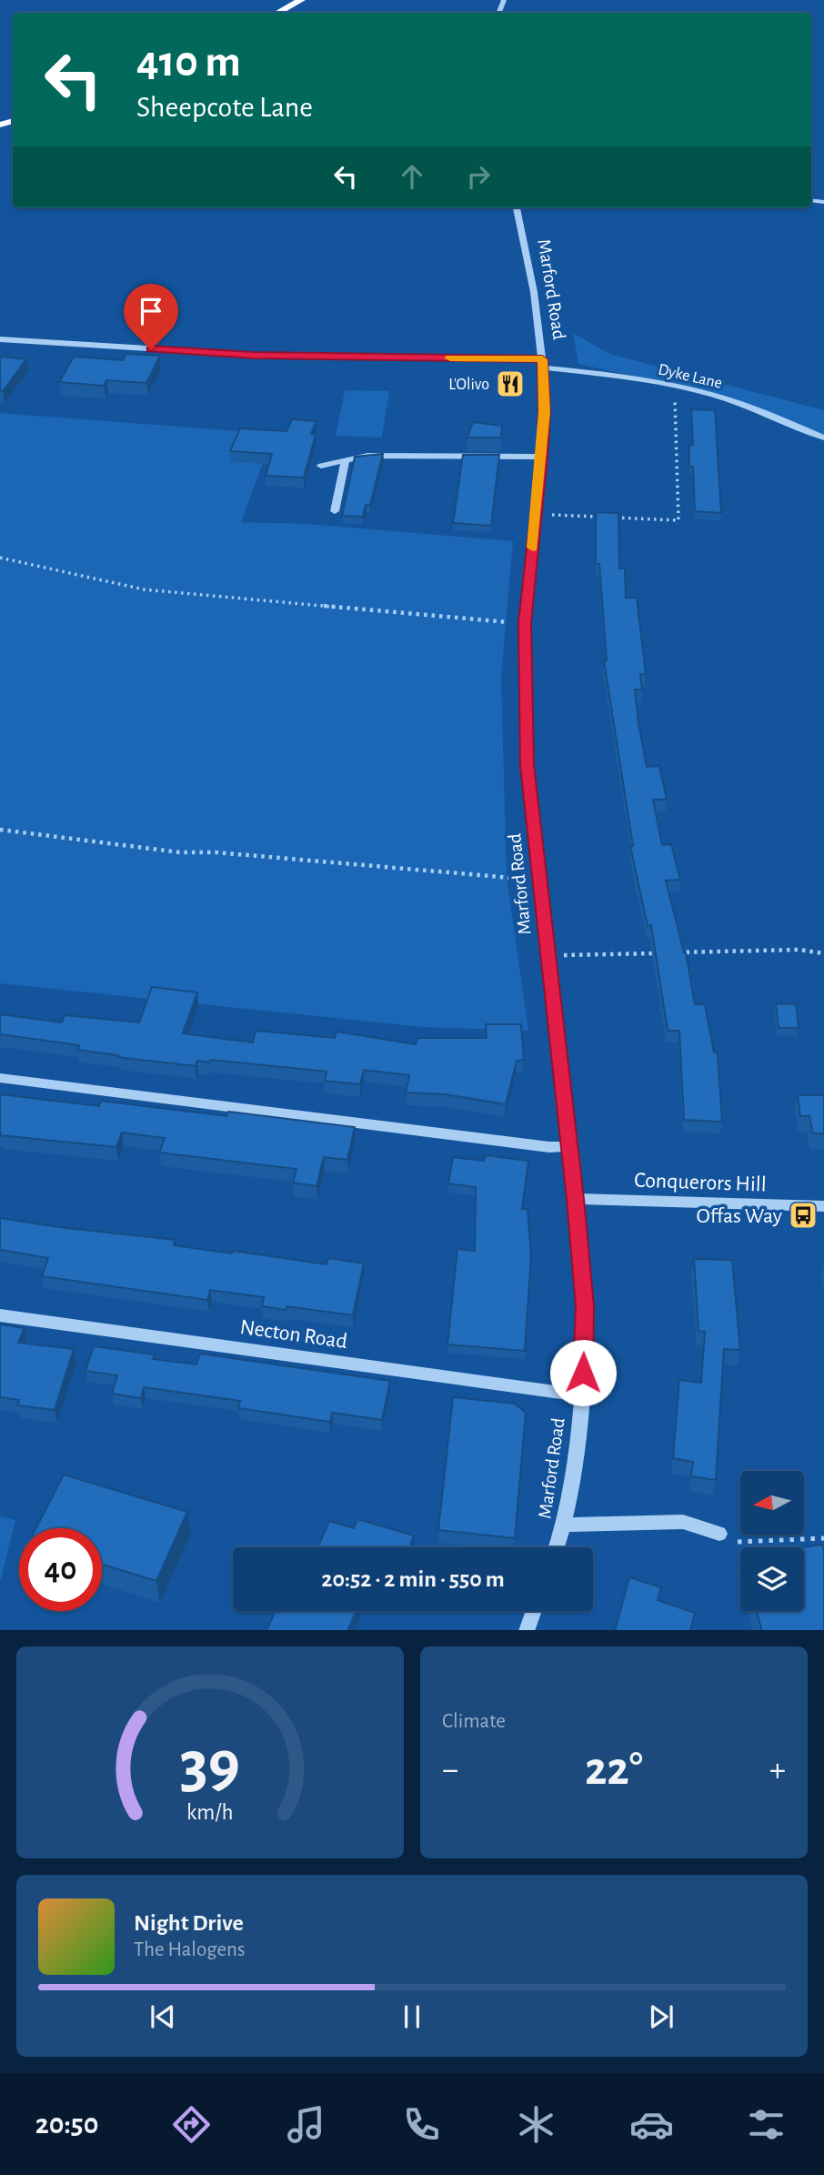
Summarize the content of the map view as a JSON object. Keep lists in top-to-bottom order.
{
  "streets": {
    "street": [
      "Marford Road",
      "Dyke Lane",
      "Conquerors Hill",
      "Necton Road"
    ]
  },
  "crossings": [
    ["Marford Road", "Dyke Lane"],
    ["Marford Road", "Conquerors Hill"],
    ["Marford Road", "Necton Road"]
  ],
  "places": {
    "restaurant": ["L'Olivo"],
    "bus stop": ["Offas Way"]
  },
  "north": "left",
  "page": {
    "turn": ["410 m", "Sheepcote Lane"],
    "limit": "40",
    "trip": "20:52 · 2 min · 550 m",
    "tile": "Climate",
    "heat": ["−", "22°", "+"],
    "song": ["Night Drive", "The Halogens"],
    "tabs": "20:50",
    "gauge": ["39", "km/h"]
  }
}
